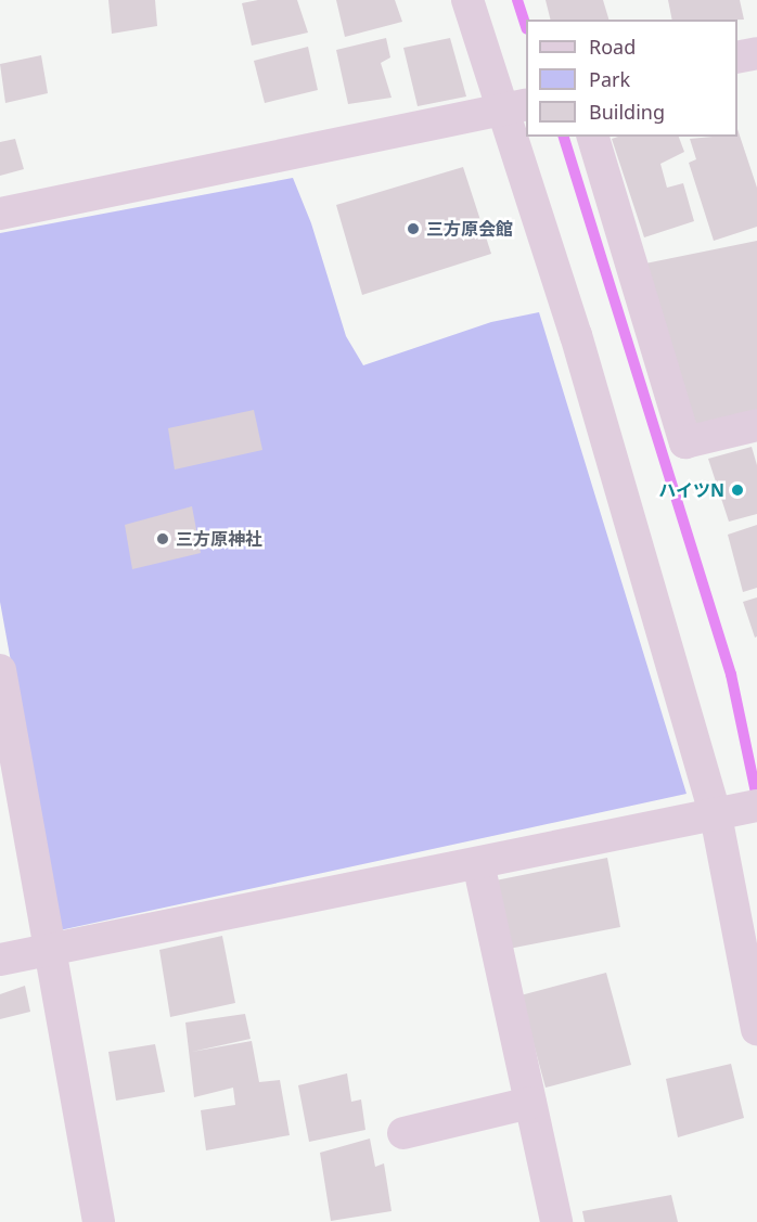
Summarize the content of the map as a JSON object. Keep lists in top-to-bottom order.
{
  "places": ["三方原会館", "ハイツN", "三方原神社"],
  "legend": ["Road", "Park", "Building"]
}
